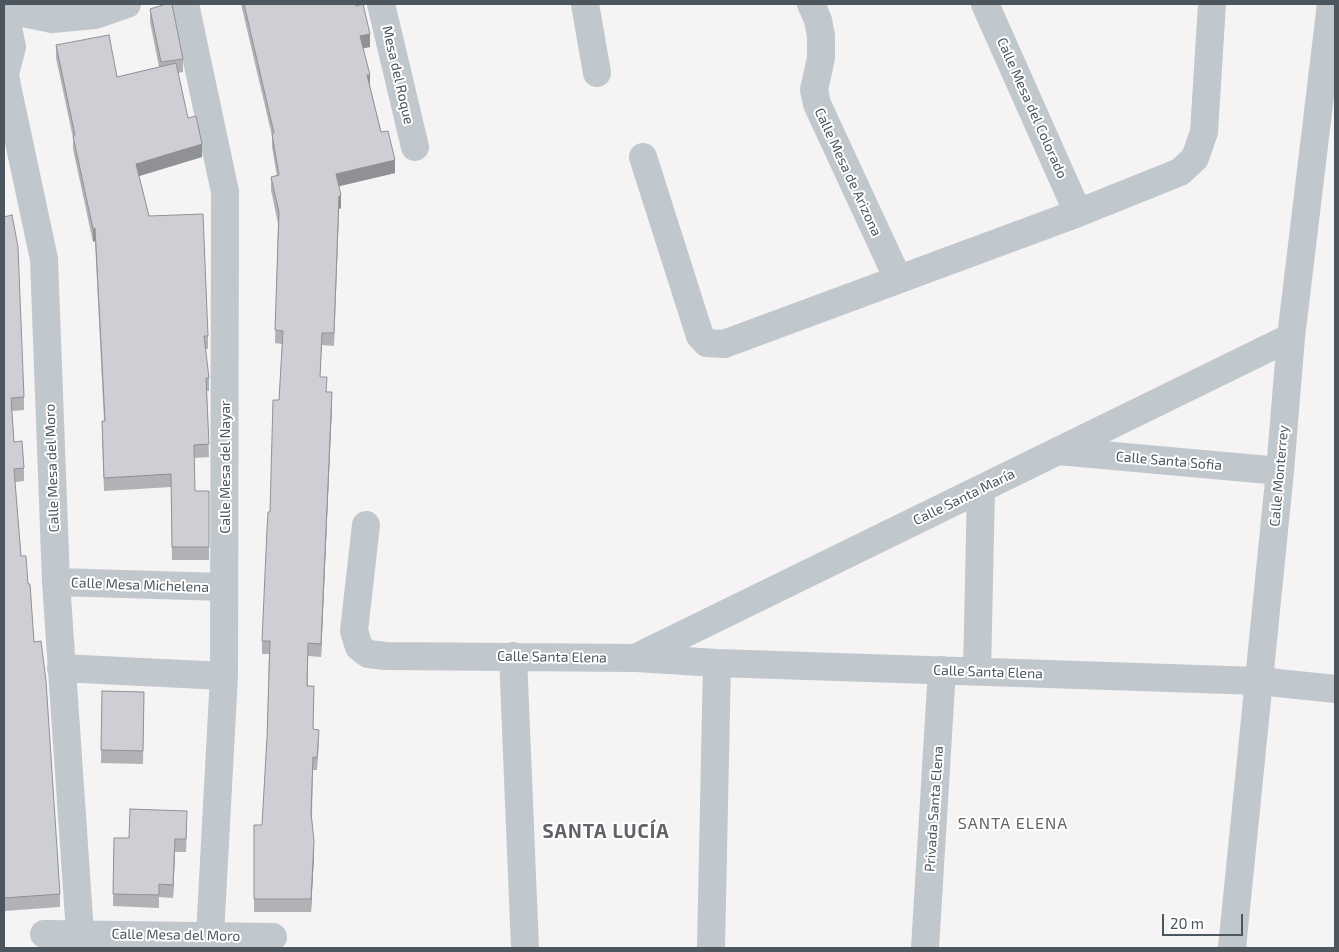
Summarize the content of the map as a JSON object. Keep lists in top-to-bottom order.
{
  "streets": {
    "street": [
      "Mesa del Roque",
      "Calle Mesa del Colorado",
      "Calle Mesa de Arizona",
      "Calle Santa Sofia",
      "Calle Mesa del Nayar",
      "Calle Mesa del Moro",
      "Calle Monterrey",
      "Calle Santa María",
      "Calle Mesa Michelena",
      "Calle Santa Elena",
      "Privada Santa Elena"
    ]
  },
  "crossings": [
    ["Calle Santa Sofia", "Calle Monterrey"],
    ["Calle Santa Sofia", "Calle Santa María"],
    ["Calle Mesa del Nayar", "Calle Mesa del Moro"],
    ["Calle Mesa del Nayar", "Calle Mesa Michelena"],
    ["Calle Mesa del Moro", "Calle Mesa Michelena"],
    ["Calle Monterrey", "Calle Santa María"],
    ["Calle Monterrey", "Calle Santa Elena"],
    ["Calle Santa María", "Calle Santa Elena"],
    ["Calle Santa Elena", "Privada Santa Elena"]
  ],
  "districts": ["SANTA ELENA", "SANTA LUCÍA"],
  "scale_bar": "20 m"
}
